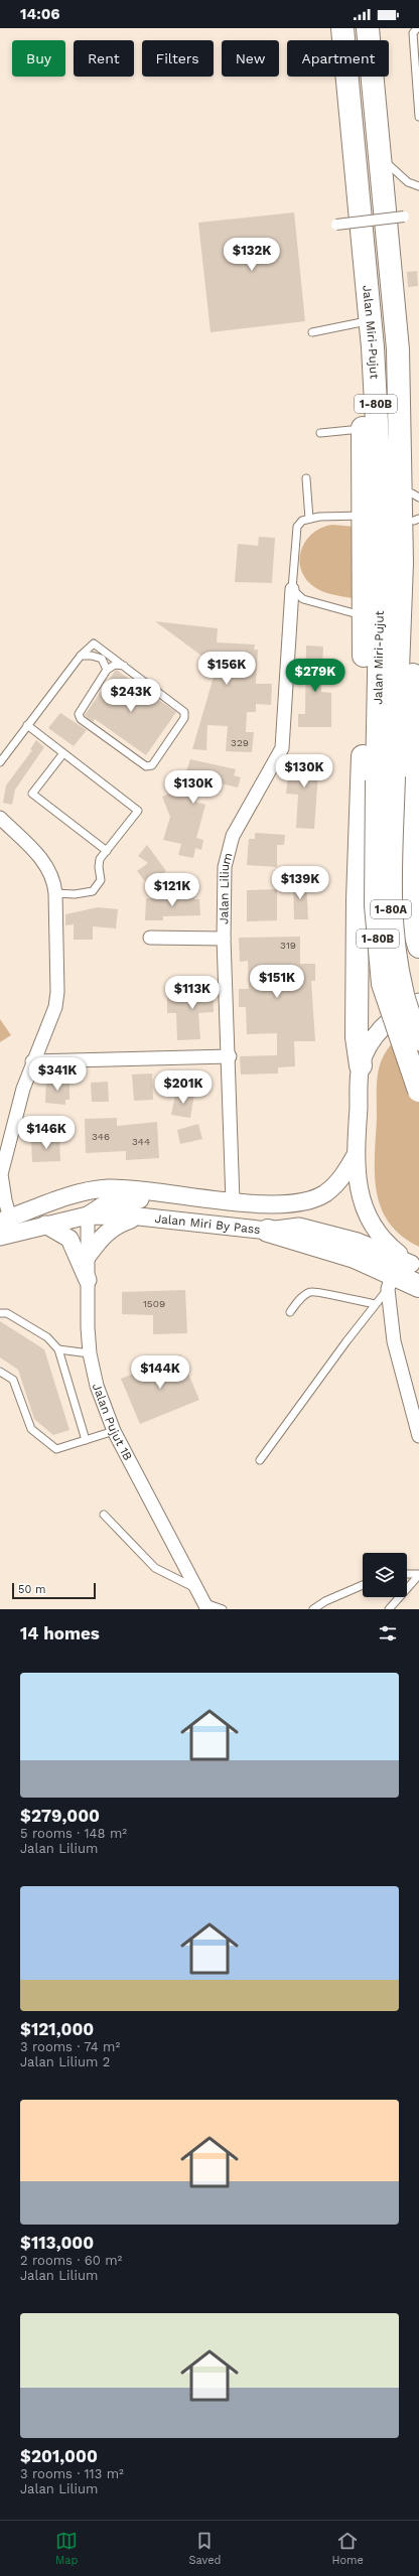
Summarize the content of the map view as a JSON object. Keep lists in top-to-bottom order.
{
  "streets": {
    "highway": ["Jalan Miri-Pujut", "1-80B", "1-80A"],
    "street": ["Jalan Lilium", "Jalan Miri By Pass", "Jalan Pujut 1B"]
  },
  "crossings": [
    ["Jalan Miri-Pujut", "1-80B"],
    ["Jalan Miri-Pujut", "1-80A"],
    ["1-80B", "1-80A"],
    ["Jalan Lilium", "Jalan Miri By Pass"],
    ["Jalan Miri By Pass", "Jalan Pujut 1B"]
  ],
  "house_numbers": [
    "329",
    "319",
    "346",
    "344",
    "1509"
  ],
  "scale_bar": "50 m",
  "page": {
    "status": "14:06",
    "chip": [
      "Buy",
      "Rent",
      "Filters",
      "New",
      "Apartment"
    ],
    "price": [
      "$132K",
      "$156K",
      "$279K",
      "$243K",
      "$130K",
      "$130K",
      "$139K",
      "$121K",
      "$151K",
      "$113K",
      "$341K",
      "$201K",
      "$146K",
      "$144K"
    ],
    "scale": "50 m",
    "heading": "14 homes",
    "list": [
      {
        "name": "$279,000",
        "note": "5 rooms · 148 m² · Jalan Lilium"
      },
      {
        "name": "$121,000",
        "note": "3 rooms · 74 m² · Jalan Lilium 2"
      },
      {
        "name": "$113,000",
        "note": "2 rooms · 60 m² · Jalan Lilium"
      },
      {
        "name": "$201,000",
        "note": "3 rooms · 113 m² · Jalan Lilium"
      }
    ],
    "tabs": ["Map", "Saved", "Home"]
  }
}
